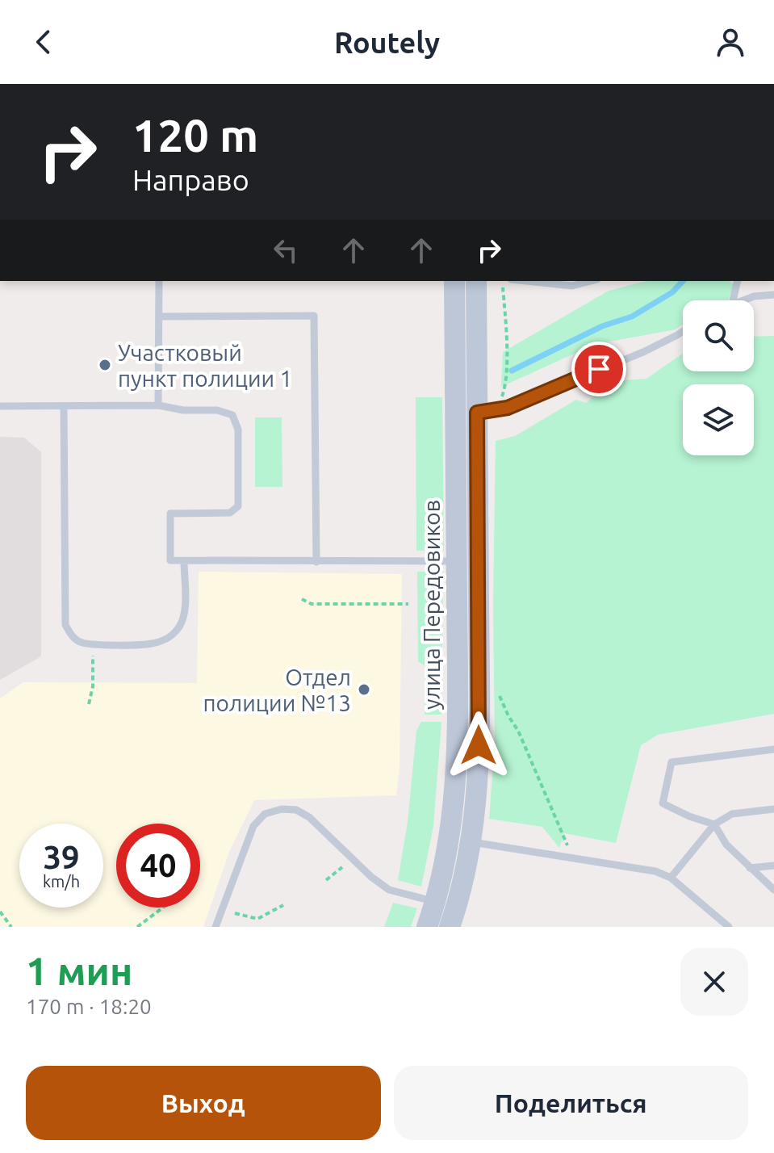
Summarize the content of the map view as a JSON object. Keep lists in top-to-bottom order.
{
  "streets": {
    "street": ["улица Передовиков"]
  },
  "places": ["Участковый пункт полиции 1", "Отдел полиции №13"],
  "page": {
    "header": "Routely",
    "turn": ["120 m", "Направо"],
    "speed": "39 km/h",
    "limit": "40",
    "heading": ["1 мин", "170 m · 18:20"],
    "buttons": ["Выход", "Поделиться"]
  }
}
